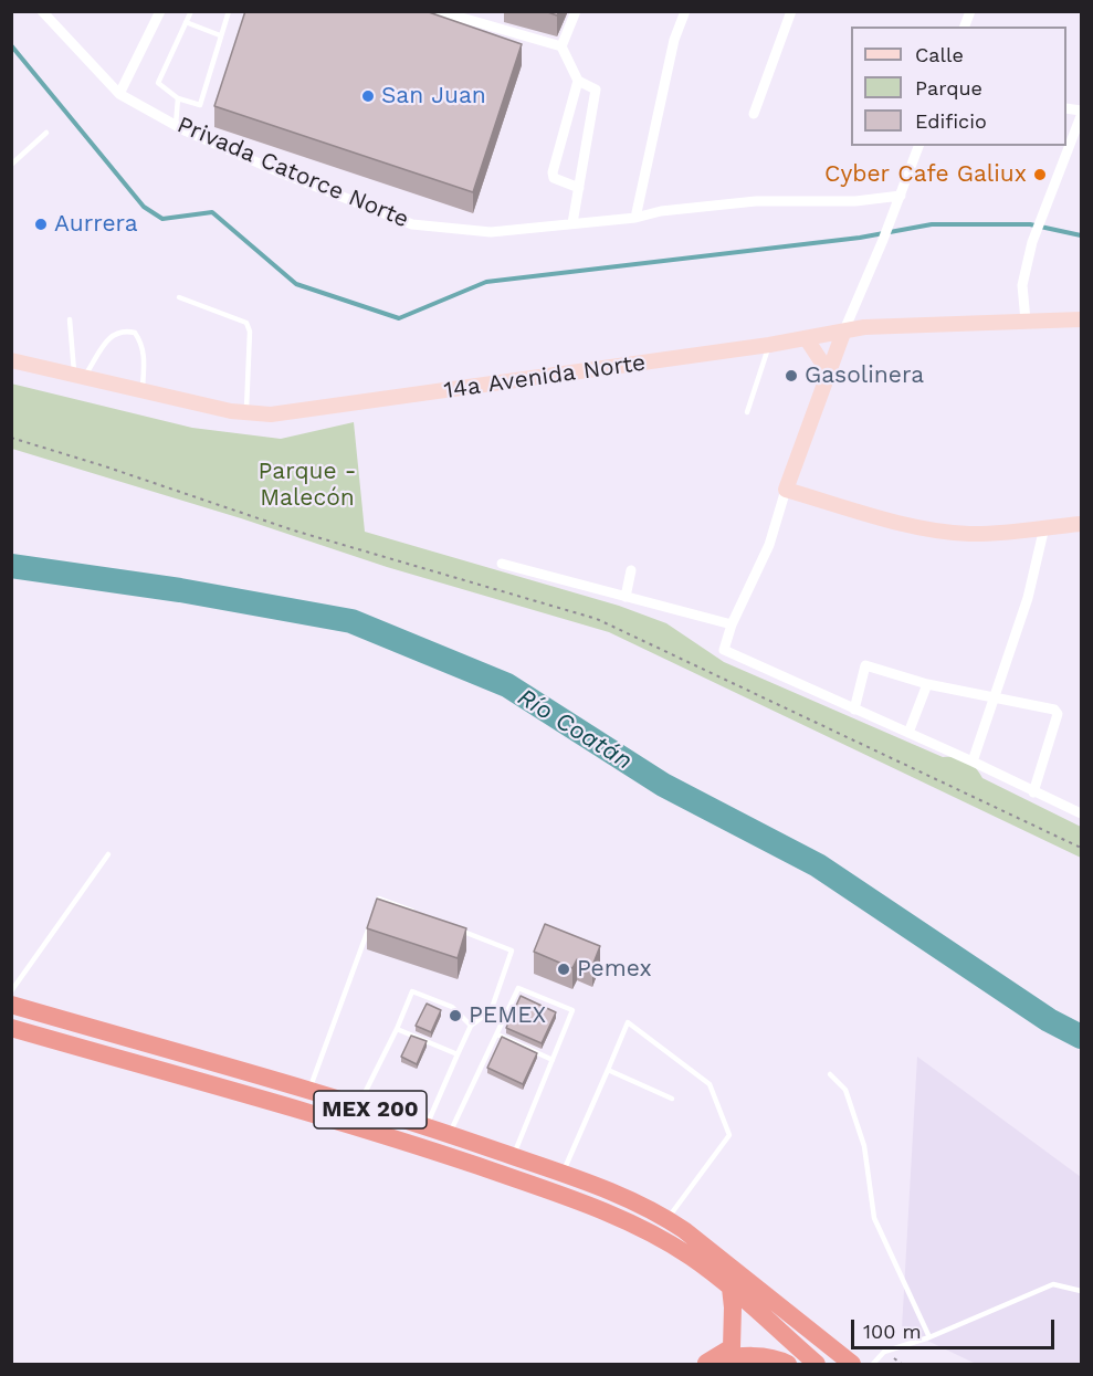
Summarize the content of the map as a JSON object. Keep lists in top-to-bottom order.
{
  "streets": {
    "highway": ["MEX 200"],
    "main road": ["14a Avenida Norte"],
    "street": ["Privada Catorce Norte"]
  },
  "water": ["Río Coatán"],
  "parks": ["Parque - Malecón"],
  "places": [
    "San Juan",
    "Cyber Cafe Galiux",
    "Aurrera",
    "Gasolinera",
    "Pemex",
    "PEMEX"
  ],
  "legend": ["Calle", "Parque", "Edificio"],
  "scale_bar": "100 m"
}
